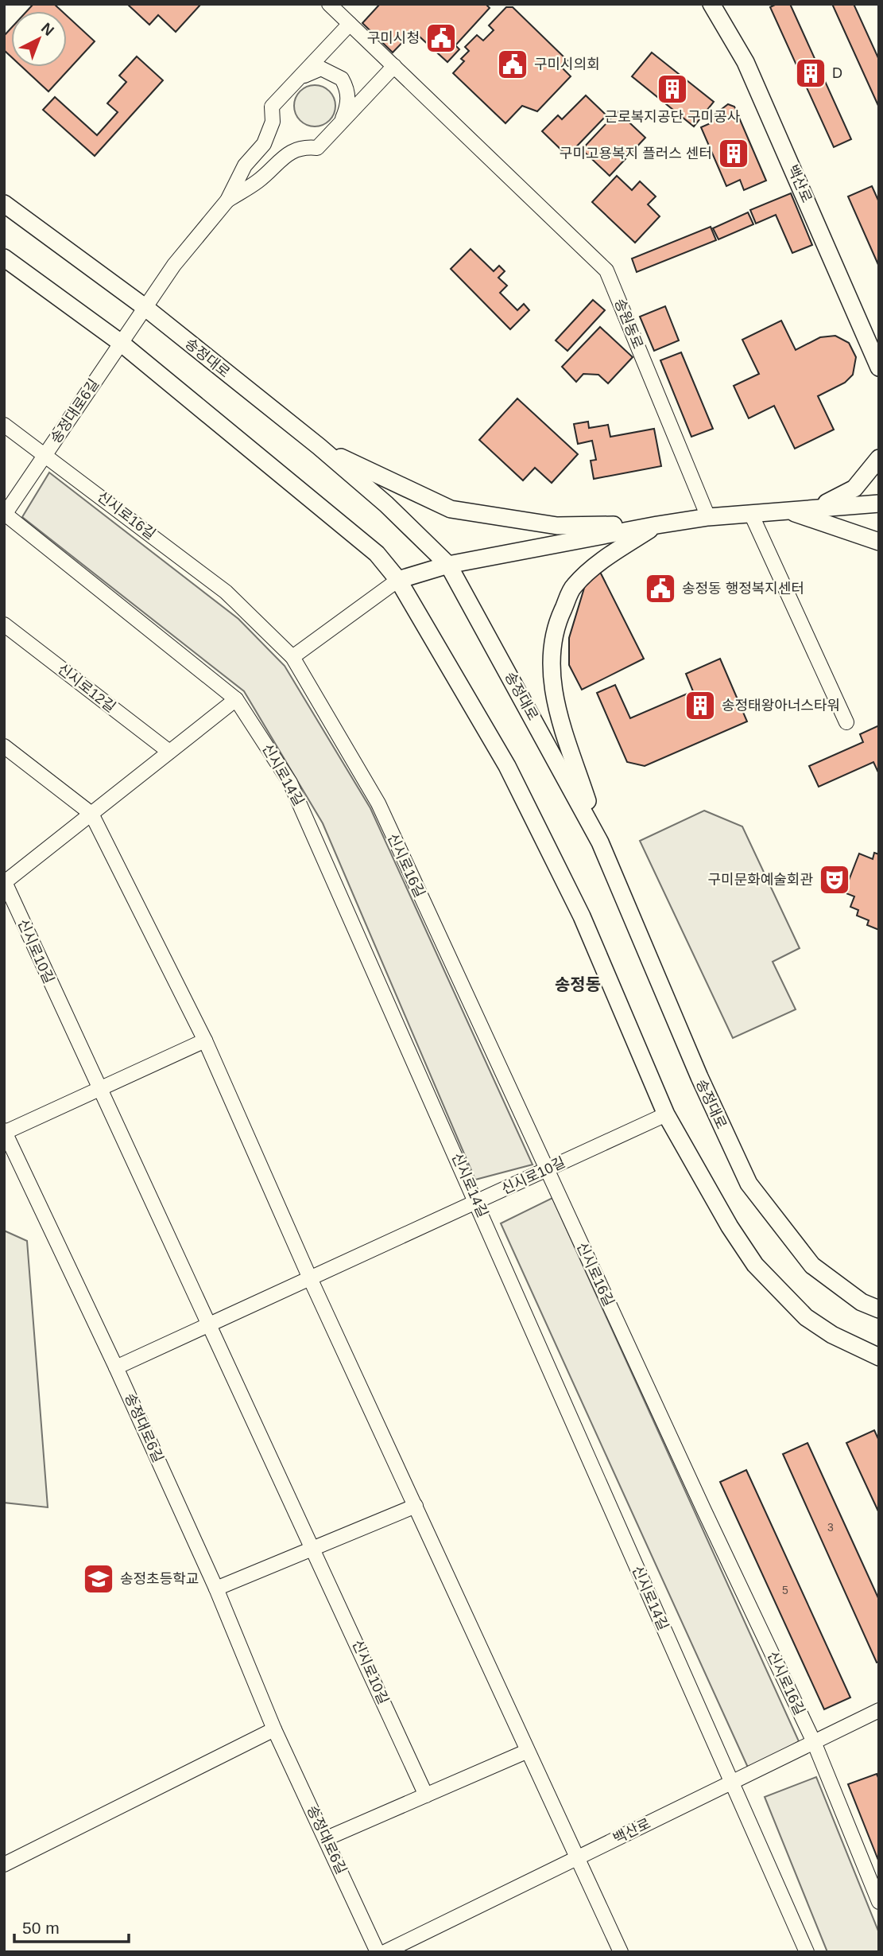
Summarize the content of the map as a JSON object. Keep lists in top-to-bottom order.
{
  "streets": {
    "street": [
      "백산로",
      "송원동로",
      "송정대로",
      "송정대로6길",
      "신시로16길",
      "신시로12길",
      "신시로14길",
      "신시로10길"
    ]
  },
  "crossings": [
    ["백산로", "신시로16길"],
    ["백산로", "신시로14길"],
    ["송정대로", "송정대로6길"],
    ["송정대로6길", "신시로16길"],
    ["송정대로6길", "신시로14길"],
    ["송정대로6길", "신시로10길"],
    ["신시로16길", "신시로10길"],
    ["신시로12길", "신시로10길"],
    ["신시로14길", "신시로10길"]
  ],
  "districts": ["송정동"],
  "places": {
    "public building": ["구미시청", "구미시의회", "송정동 행정복지센터"],
    "building": [
      "D",
      "근로복지공단 구미공사",
      "구미고용복지 플러스 센터",
      "송정태왕아너스타워"
    ],
    "theatre": ["구미문화예술회관"],
    "school or university": ["송정초등학교"]
  },
  "house_numbers": ["3", "5"],
  "scale_bar": "50 m",
  "north": "top right"
}
